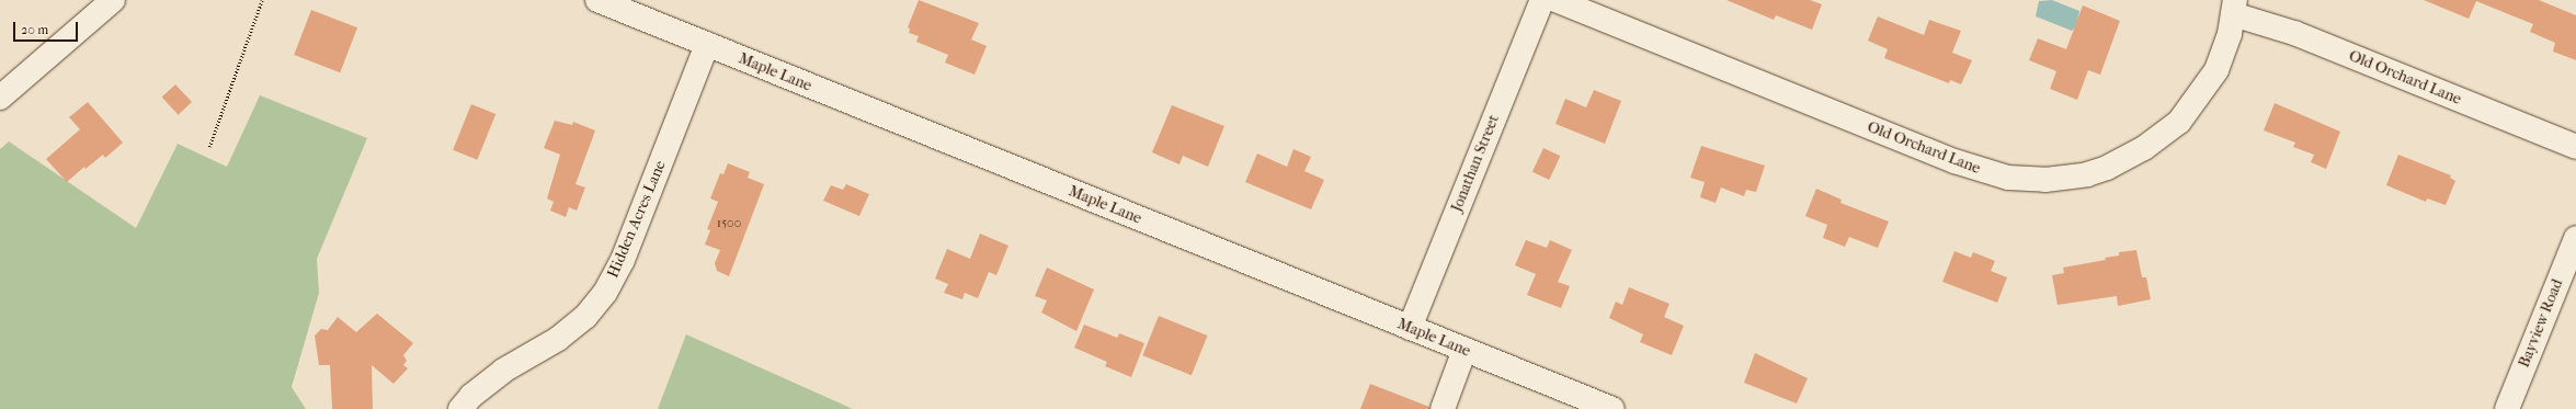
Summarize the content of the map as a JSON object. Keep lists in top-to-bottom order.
{
  "streets": {
    "street": [
      "Maple Lane",
      "Old Orchard Lane",
      "Jonathan Street",
      "Hidden Acres Lane",
      "Bayview Road"
    ]
  },
  "crossings": [
    ["Maple Lane", "Jonathan Street"],
    ["Maple Lane", "Hidden Acres Lane"]
  ],
  "house_numbers": ["1500"],
  "scale_bar": "20 m"
}
